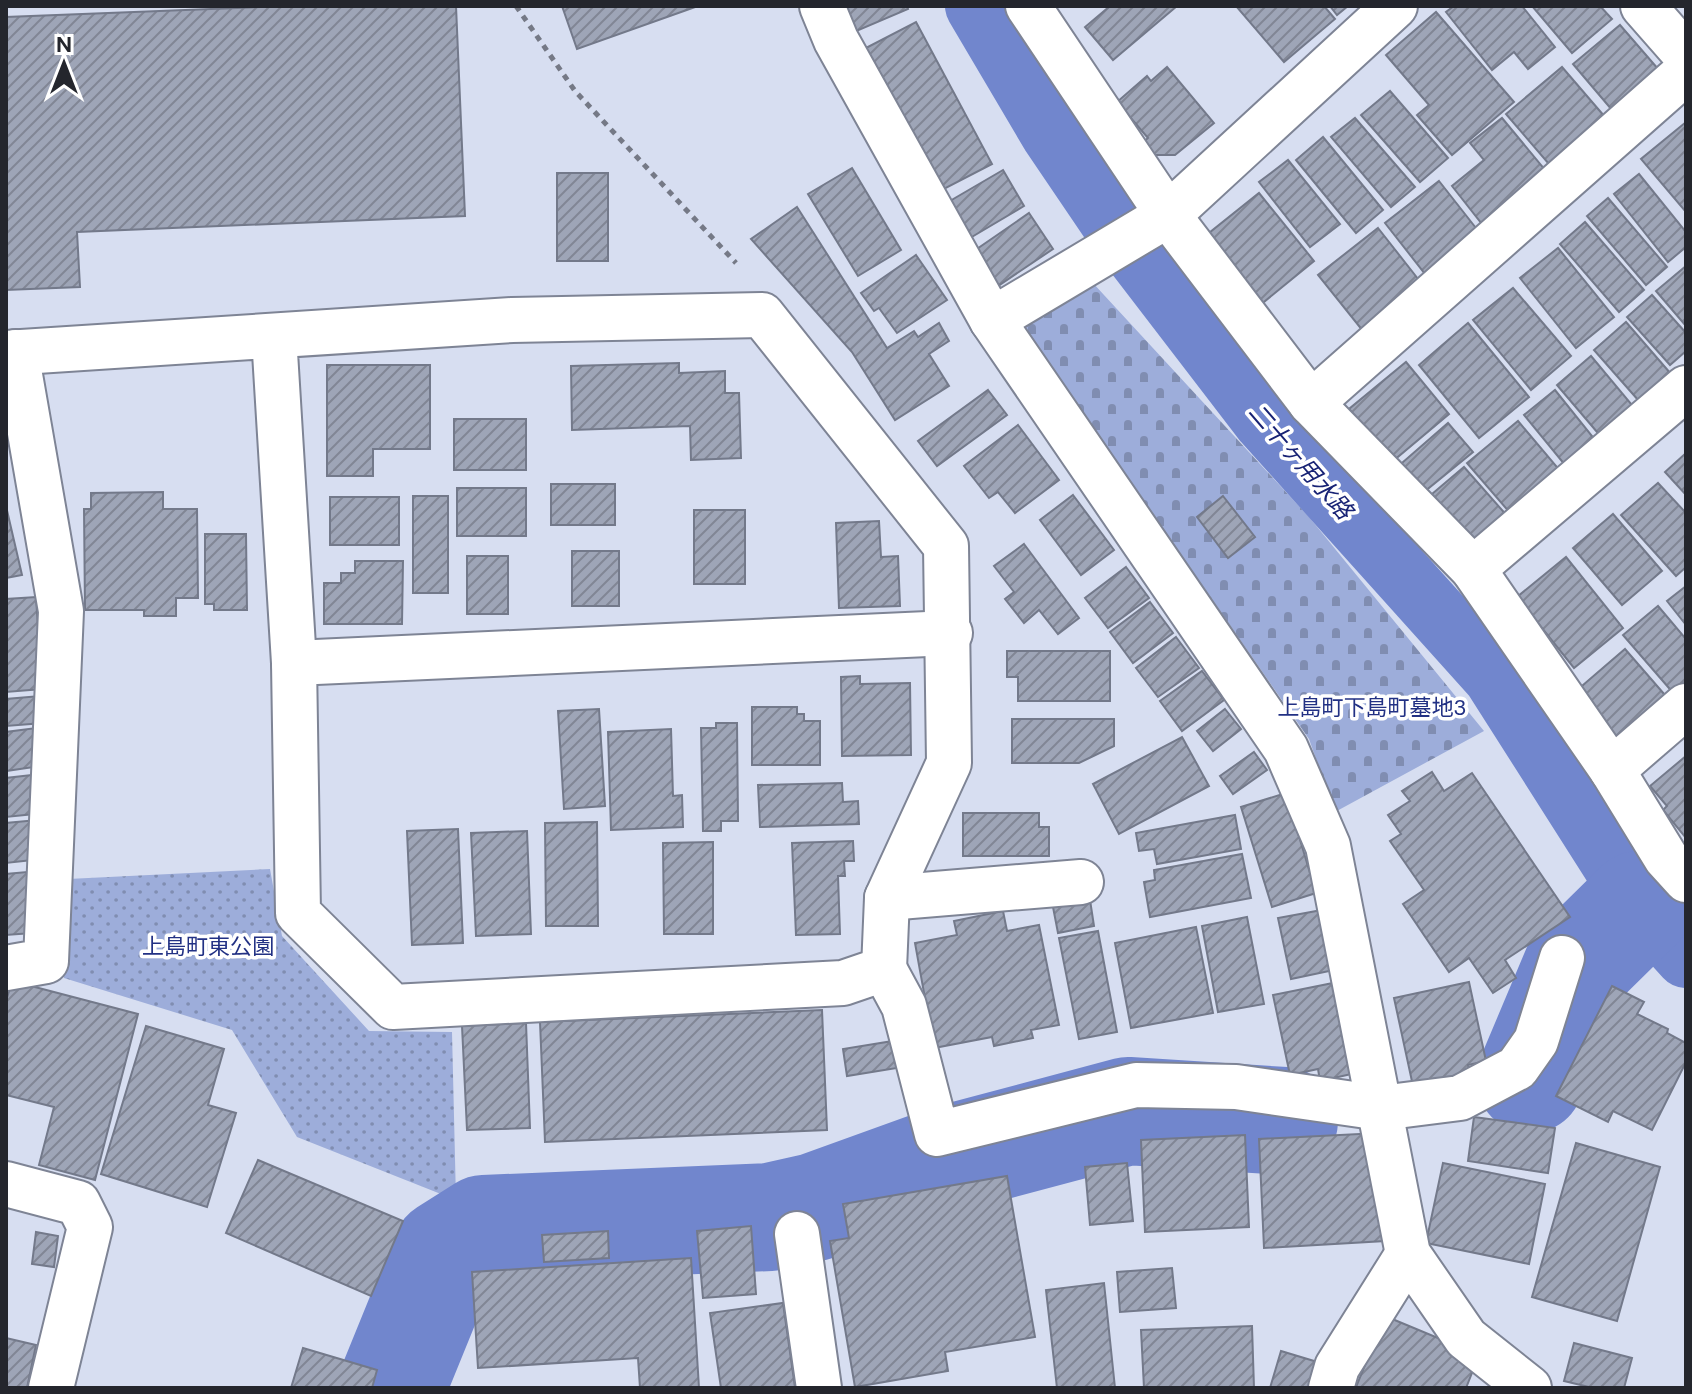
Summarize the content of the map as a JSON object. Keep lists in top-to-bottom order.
{
  "water": ["二十ヶ用水路"],
  "parks": ["上島町下島町墓地3", "上島町東公園"],
  "north": "top"
}
